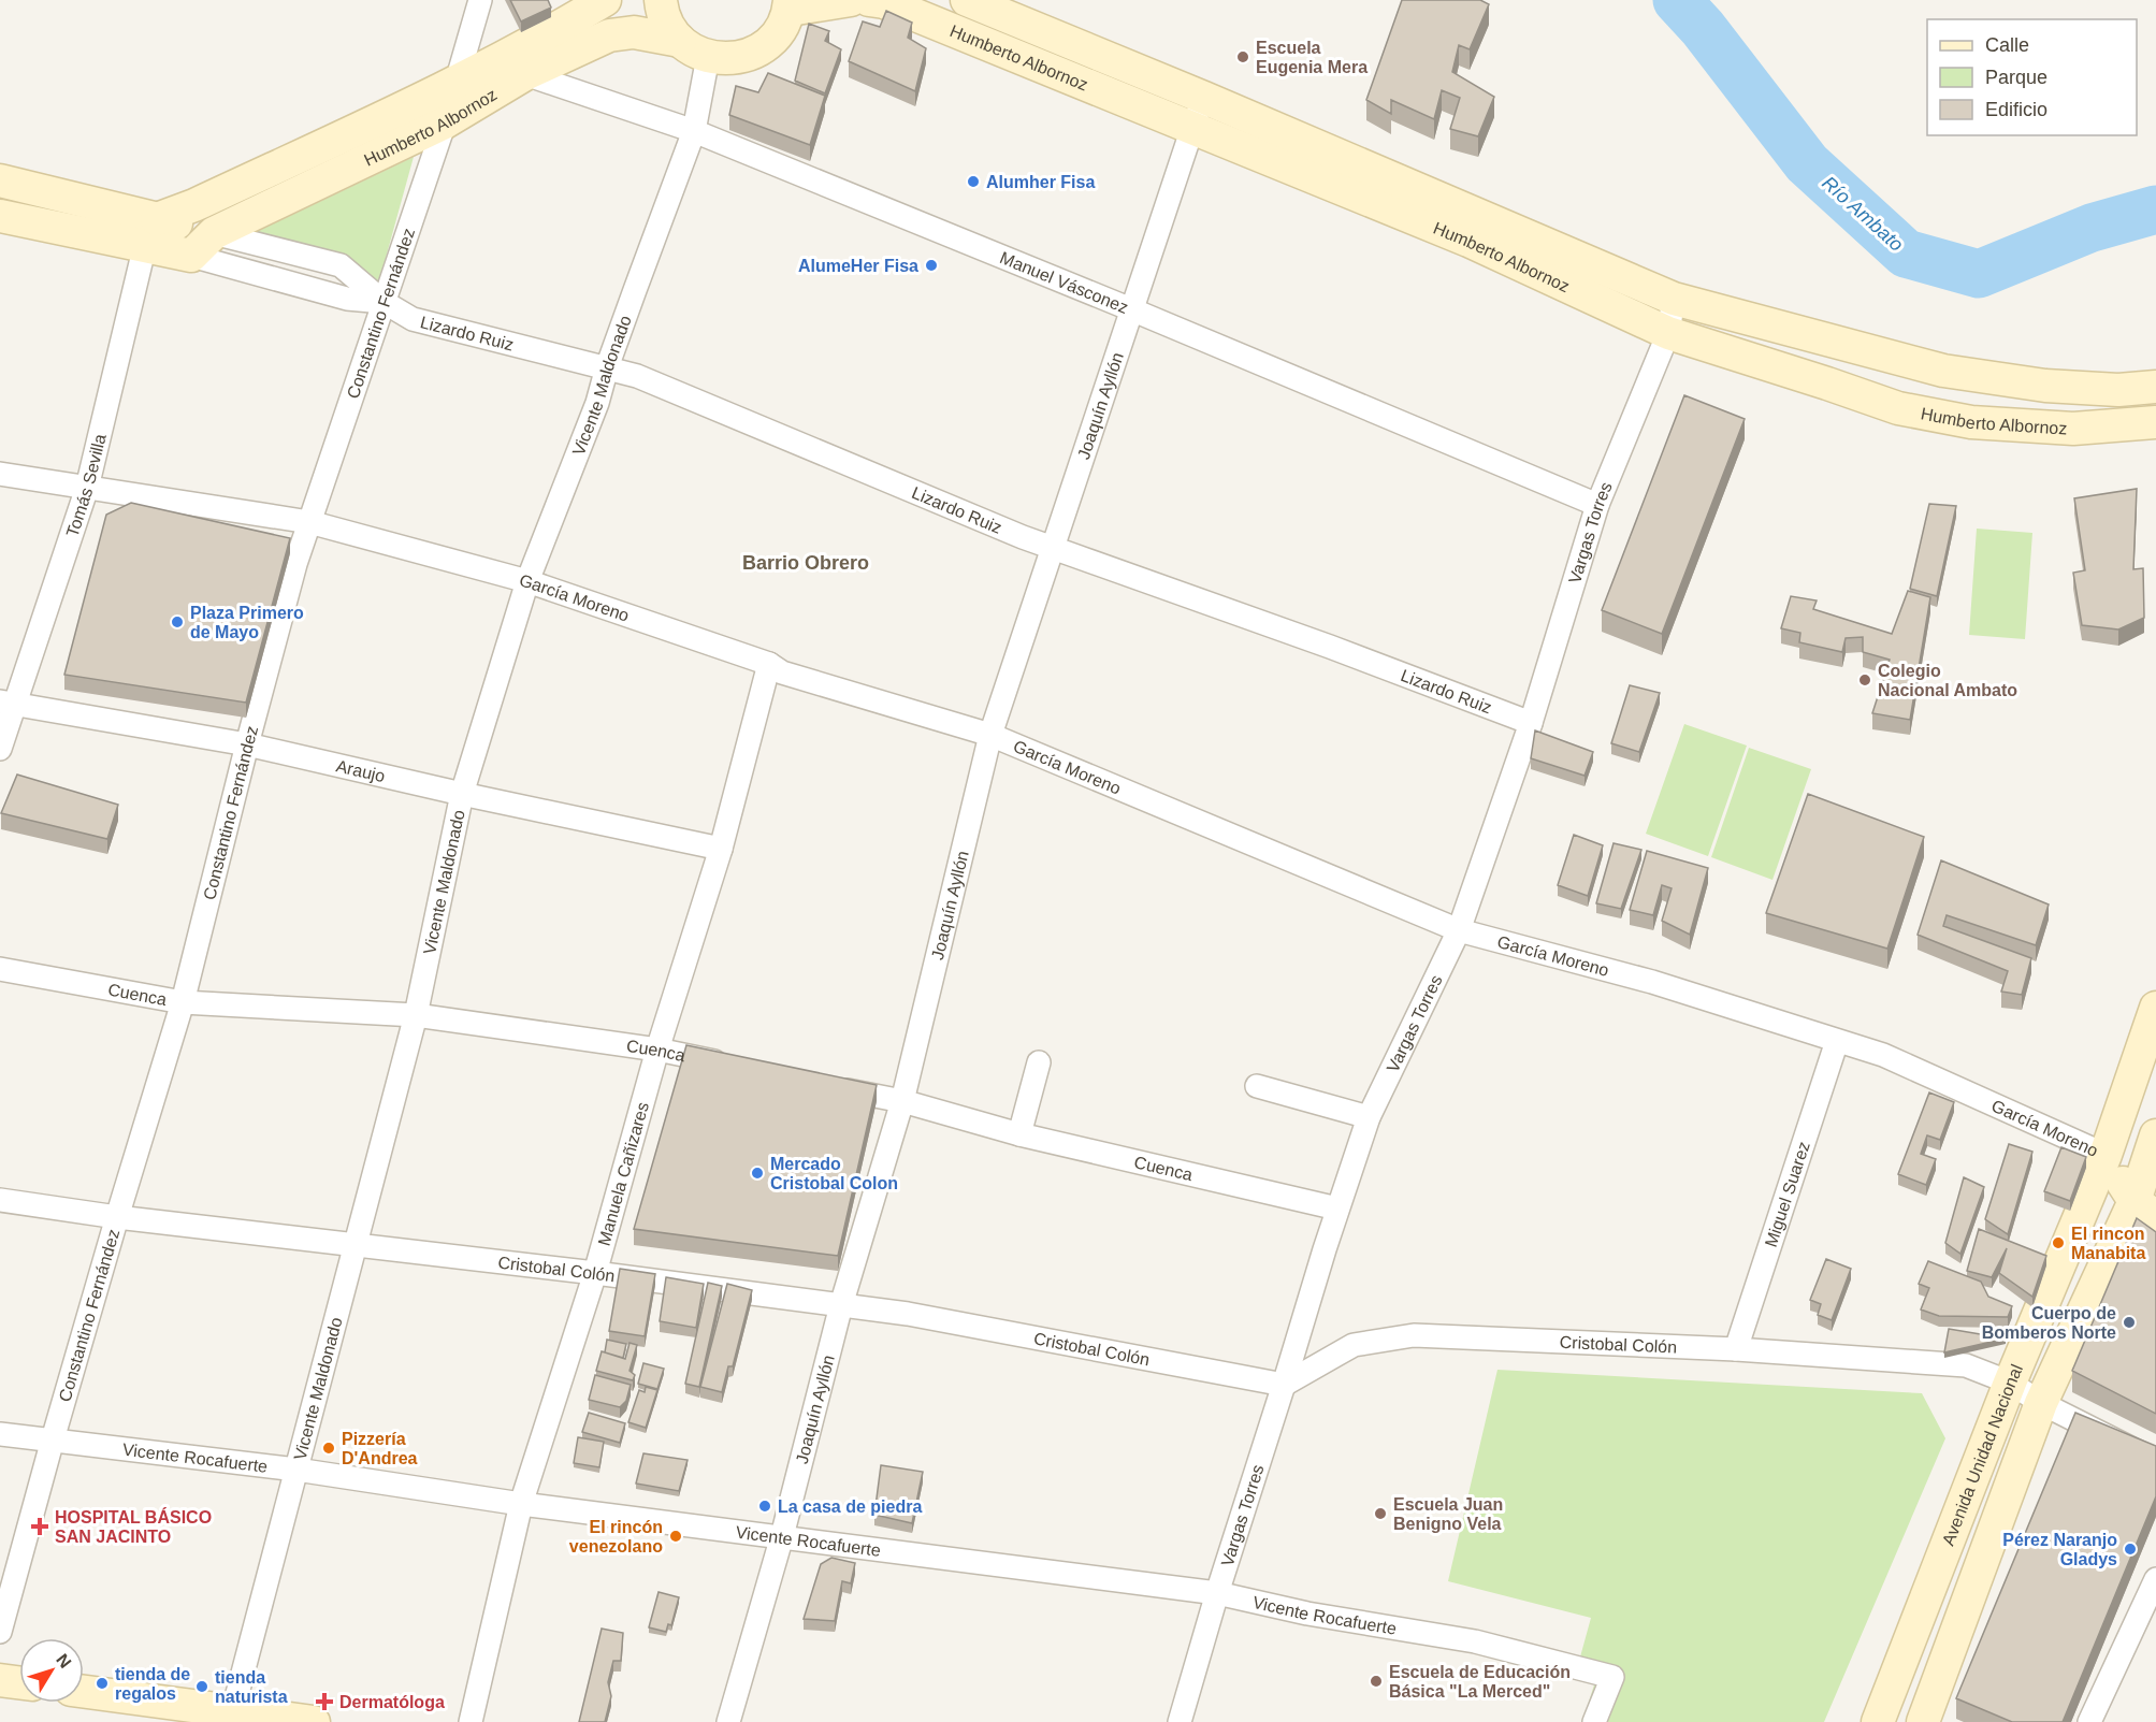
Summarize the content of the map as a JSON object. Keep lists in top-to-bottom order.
{
  "streets": {
    "main road": ["Humberto Albornoz", "Lizardo Ruiz", "Avenida Unidad Nacional"],
    "street": [
      "Manuel Vásconez",
      "Constantino Fernández",
      "Vicente Maldonado",
      "Joaquín Ayllón",
      "Tomás Sevilla",
      "Vargas Torres",
      "García Moreno",
      "Araujo",
      "Cuenca",
      "Manuela Cañizares",
      "Miguel Suarez",
      "Cristobal Colón",
      "Vicente Rocafuerte"
    ]
  },
  "crossings": [
    ["Humberto Albornoz", "Manuel Vásconez"],
    ["Humberto Albornoz", "Constantino Fernández"],
    ["Humberto Albornoz", "Lizardo Ruiz"],
    ["Humberto Albornoz", "Joaquín Ayllón"],
    ["Humberto Albornoz", "Tomás Sevilla"],
    ["Humberto Albornoz", "Vargas Torres"],
    ["Manuel Vásconez", "Vicente Maldonado"],
    ["Manuel Vásconez", "Joaquín Ayllón"],
    ["Manuel Vásconez", "Vargas Torres"],
    ["Constantino Fernández", "Lizardo Ruiz"],
    ["Constantino Fernández", "García Moreno"],
    ["Constantino Fernández", "Araujo"],
    ["Constantino Fernández", "Cuenca"],
    ["Constantino Fernández", "Cristobal Colón"],
    ["Constantino Fernández", "Vicente Rocafuerte"],
    ["Lizardo Ruiz", "Vicente Maldonado"],
    ["Lizardo Ruiz", "Joaquín Ayllón"],
    ["Lizardo Ruiz", "Tomás Sevilla"],
    ["Lizardo Ruiz", "Vargas Torres"],
    ["Vicente Maldonado", "García Moreno"],
    ["Vicente Maldonado", "Araujo"],
    ["Vicente Maldonado", "Cuenca"],
    ["Vicente Maldonado", "Cristobal Colón"],
    ["Vicente Maldonado", "Vicente Rocafuerte"],
    ["Joaquín Ayllón", "García Moreno"],
    ["Joaquín Ayllón", "Cuenca"],
    ["Joaquín Ayllón", "Cristobal Colón"],
    ["Joaquín Ayllón", "Vicente Rocafuerte"],
    ["Tomás Sevilla", "García Moreno"],
    ["Tomás Sevilla", "Araujo"],
    ["Vargas Torres", "García Moreno"],
    ["Vargas Torres", "Cuenca"],
    ["Vargas Torres", "Cristobal Colón"],
    ["Vargas Torres", "Vicente Rocafuerte"],
    ["García Moreno", "Manuela Cañizares"],
    ["García Moreno", "Miguel Suarez"],
    ["García Moreno", "Avenida Unidad Nacional"],
    ["Araujo", "Manuela Cañizares"],
    ["Cuenca", "Manuela Cañizares"],
    ["Manuela Cañizares", "Cristobal Colón"],
    ["Manuela Cañizares", "Vicente Rocafuerte"],
    ["Miguel Suarez", "Cristobal Colón"],
    ["Cristobal Colón", "Avenida Unidad Nacional"]
  ],
  "districts": ["Barrio Obrero"],
  "water": ["Río Ambato"],
  "places": {
    "other": [
      "Escuela Eugenia Mera",
      "Alumher Fisa",
      "AlumeHer Fisa",
      "Plaza Primero de Mayo",
      "Colegio Nacional Ambato",
      "Mercado Cristobal Colon",
      "El rincon Manabita",
      "Cuerpo de Bomberos Norte",
      "Pizzería D'Andrea",
      "La casa de piedra",
      "Escuela Juan Benigno Vela",
      "El rincón venezolano",
      "Pérez Naranjo Gladys",
      "Escuela de Educación Básica \"La Merced\"",
      "tienda de regalos",
      "tienda naturista"
    ],
    "health": ["HOSPITAL BÁSICO SAN JACINTO", "Dermatóloga"]
  },
  "legend": ["Calle", "Parque", "Edificio"],
  "north": "top right"
}
